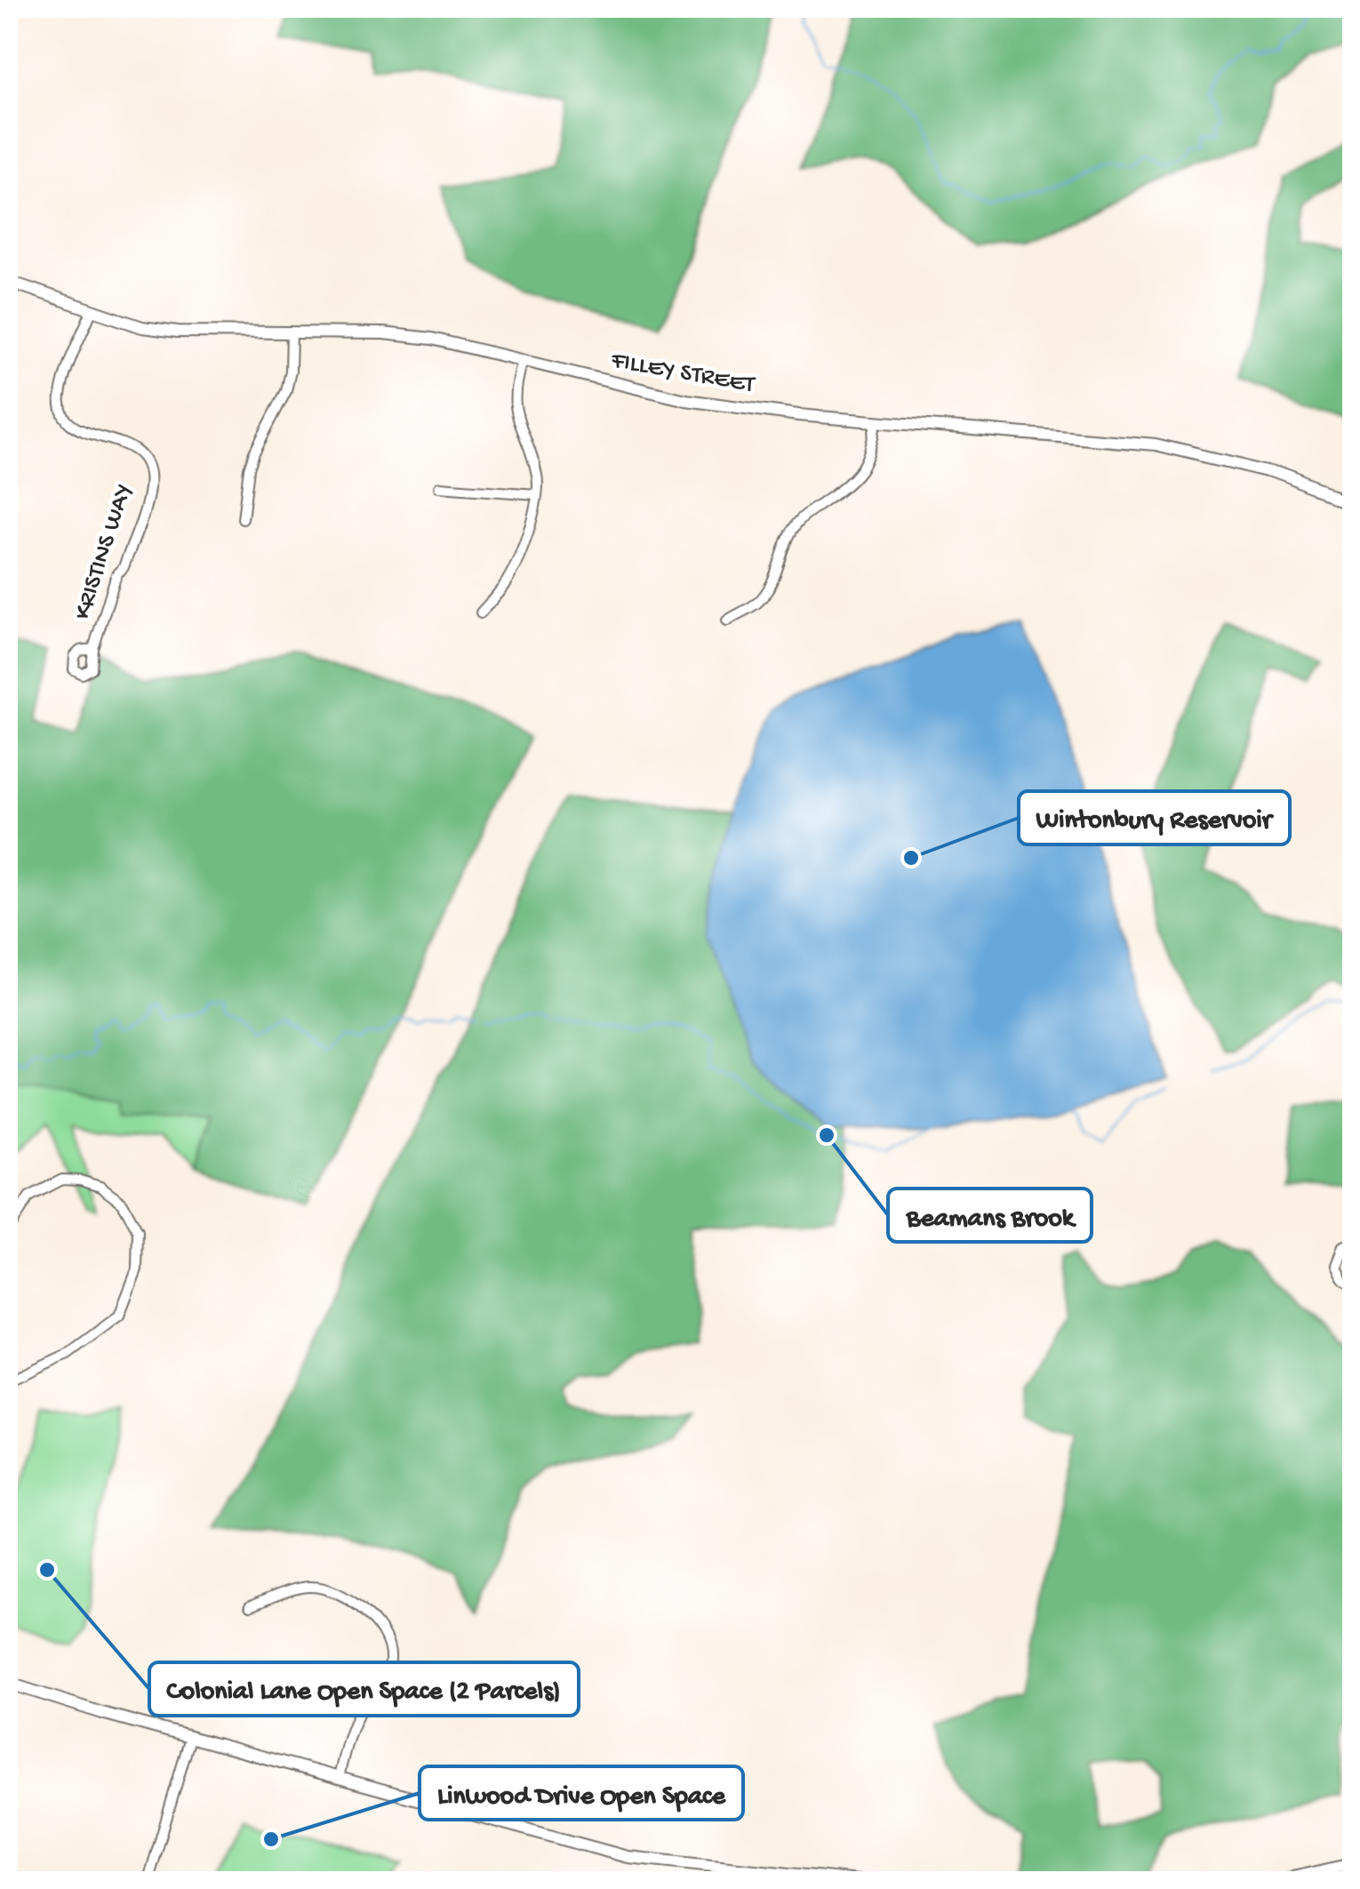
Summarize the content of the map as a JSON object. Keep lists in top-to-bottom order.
{
  "streets": {
    "street": ["FILLEY STREET", "KRISTINS WAY"]
  },
  "crossings": [
    ["FILLEY STREET", "KRISTINS WAY"]
  ],
  "places": [
    "Wintonbury Reservoir",
    "Beamans Brook",
    "Colonial Lane Open Space (2 Parcels)",
    "Linwood Drive Open Space"
  ]
}
